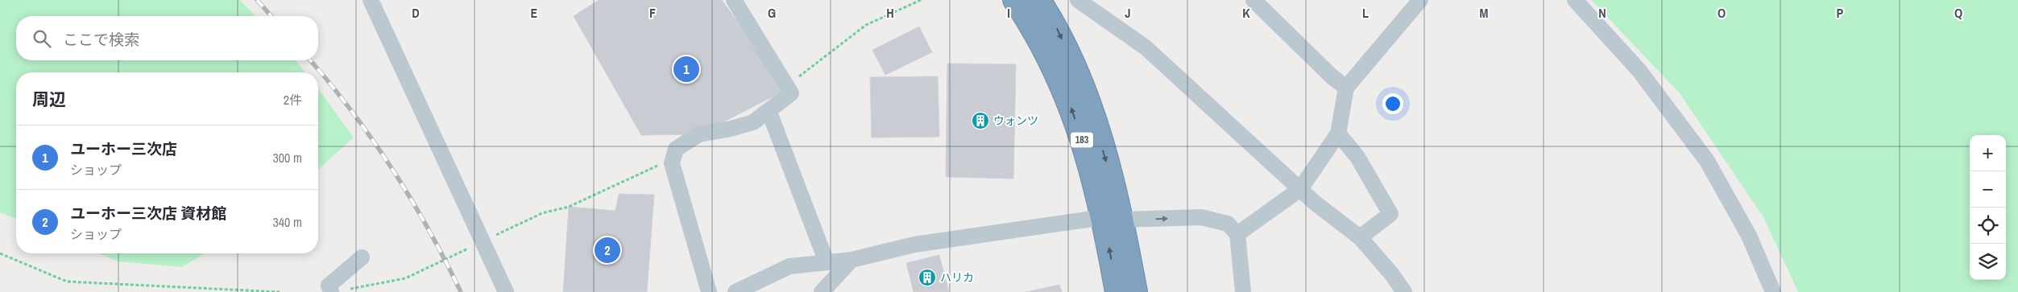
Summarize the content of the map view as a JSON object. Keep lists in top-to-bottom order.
{
  "streets": {
    "highway": ["183"]
  },
  "places": {
    "building": ["ウォンツ", "ハリカ"]
  },
  "page": {
    "search": "ここで検索",
    "pins": ["1", "2"],
    "heading": ["周辺", "2件"],
    "list": [
      {
        "mark": "1",
        "name": "ユーホー三次店",
        "note": "ショップ",
        "value": "300 m"
      },
      {
        "mark": "2",
        "name": "ユーホー三次店 資材館",
        "note": "ショップ",
        "value": "340 m"
      }
    ],
    "map_buttons": ["+", "−"]
  },
  "grid": {
    "columns": [
      "D",
      "E",
      "F",
      "G",
      "H",
      "I",
      "J",
      "K",
      "L",
      "M",
      "N",
      "O",
      "P",
      "Q"
    ]
  }
}
